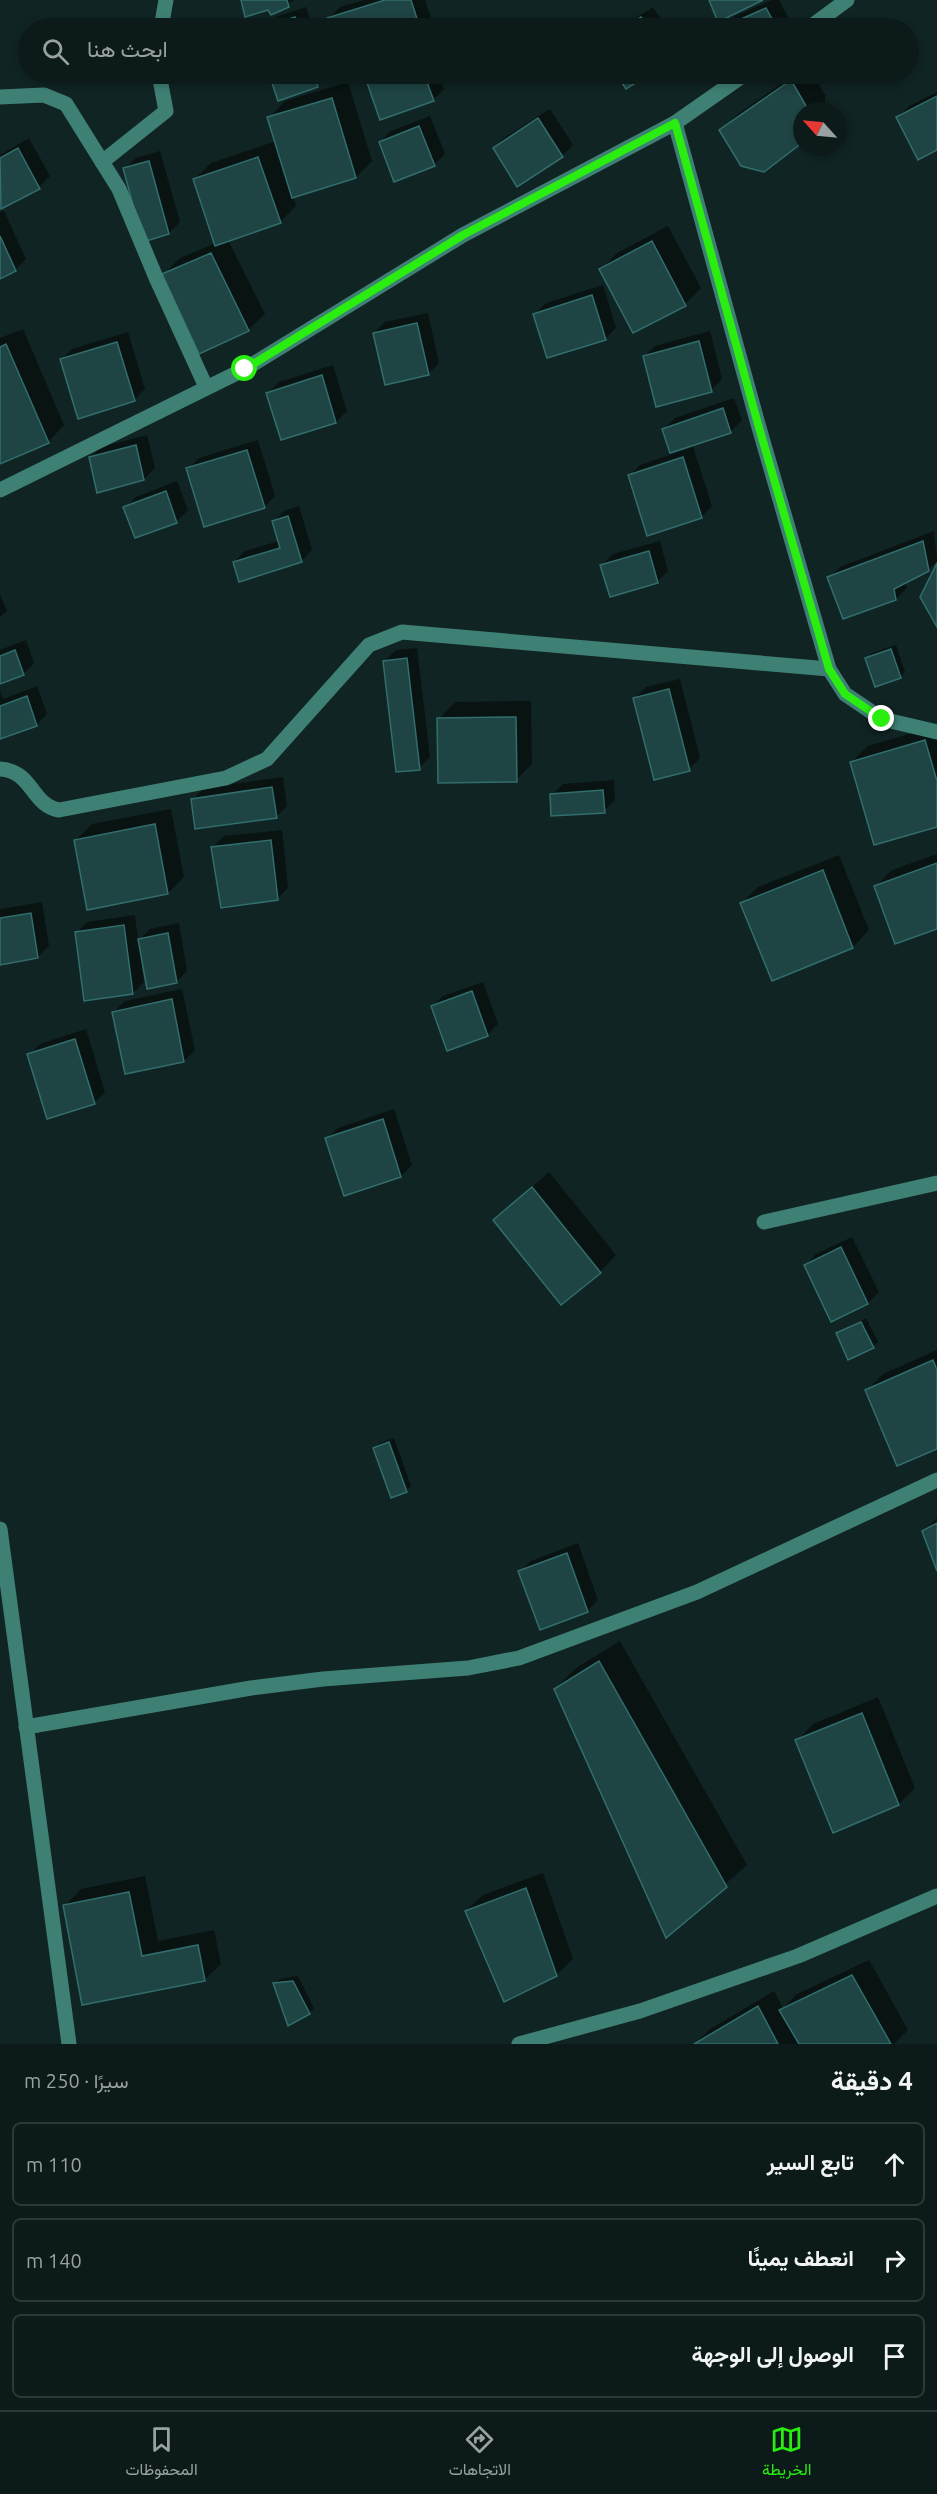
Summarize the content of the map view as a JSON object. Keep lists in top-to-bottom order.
{
  "north": "top left",
  "page": {
    "search": "ابحث هنا",
    "heading": ["4 دقيقة", "سيرًا · 250 m"],
    "list": [
      ["تابع السير", "110 m"],
      ["انعطف يمينًا", "140 m"],
      "الوصول إلى الوجهة"
    ],
    "nav": ["الخريطة", "الاتجاهات", "المحفوظات"]
  }
}
